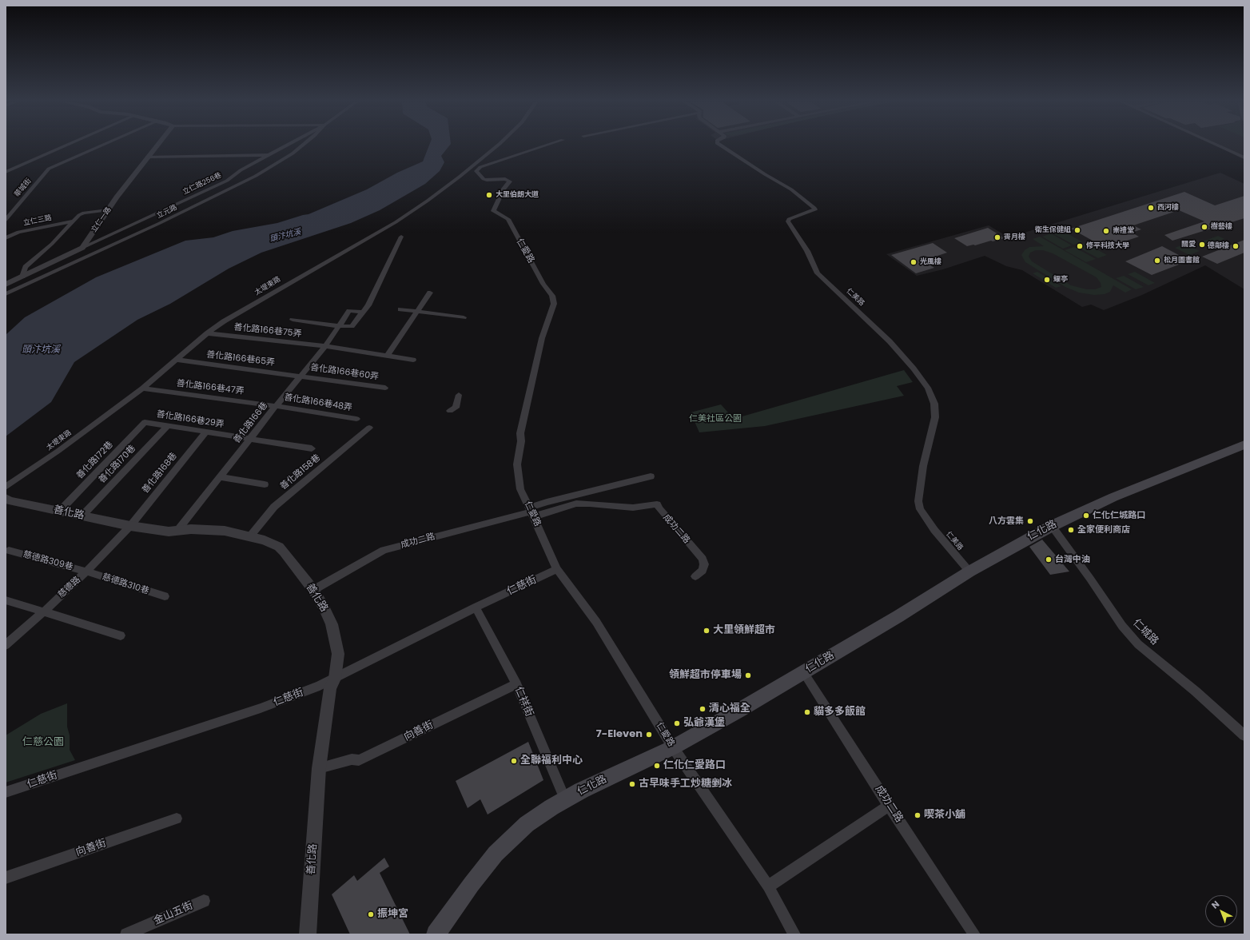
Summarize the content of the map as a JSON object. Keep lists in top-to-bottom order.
{
  "streets": {
    "main road": ["仁化路"],
    "street": [
      "立仁路256巷",
      "華城街",
      "立元路",
      "立仁一路",
      "立仁三路",
      "仁愛路",
      "太堤東路",
      "仁美路",
      "善化路166巷75弄",
      "善化路166巷65弄",
      "善化路166巷60弄",
      "善化路166巷47弄",
      "善化路166巷48弄",
      "善化路166巷29弄",
      "善化路166巷",
      "善化路172巷",
      "善化路170巷",
      "善化路158巷",
      "善化路168巷",
      "善化路",
      "成功二路",
      "慈德路309巷",
      "慈德路310巷",
      "仁慈街",
      "慈德路",
      "仁城路",
      "仁祥街",
      "向善街",
      "金山五街"
    ]
  },
  "crossings": [
    ["立仁路256巷", "立仁一路"],
    ["仁愛路", "成功二路"],
    ["仁愛路", "仁化路"],
    ["仁愛路", "仁慈街"],
    ["太堤東路", "善化路166巷75弄"],
    ["太堤東路", "善化路166巷65弄"],
    ["太堤東路", "善化路166巷47弄"],
    ["仁美路", "仁化路"],
    ["善化路166巷75弄", "善化路166巷"],
    ["善化路166巷65弄", "善化路166巷60弄"],
    ["善化路166巷65弄", "善化路166巷"],
    ["善化路166巷60弄", "善化路166巷"],
    ["善化路166巷47弄", "善化路166巷48弄"],
    ["善化路166巷47弄", "善化路166巷"],
    ["善化路166巷48弄", "善化路166巷"],
    ["善化路166巷29弄", "善化路166巷"],
    ["善化路166巷29弄", "善化路172巷"],
    ["善化路166巷29弄", "善化路170巷"],
    ["善化路166巷29弄", "善化路168巷"],
    ["善化路166巷", "善化路"],
    ["善化路172巷", "善化路"],
    ["善化路170巷", "善化路"],
    ["善化路158巷", "善化路"],
    ["善化路168巷", "善化路"],
    ["善化路168巷", "慈德路"],
    ["善化路", "成功二路"],
    ["善化路", "仁慈街"],
    ["善化路", "慈德路"],
    ["善化路", "向善街"],
    ["成功二路", "仁化路"],
    ["仁化路", "仁城路"],
    ["仁化路", "仁祥街"],
    ["慈德路309巷", "慈德路310巷"],
    ["慈德路309巷", "慈德路"],
    ["慈德路310巷", "慈德路"],
    ["仁慈街", "仁祥街"],
    ["仁祥街", "向善街"]
  ],
  "water": ["頭汴坑溪"],
  "parks": ["仁美社區公園", "仁慈公園"],
  "places": [
    "大里伯朗大道",
    "西河樓",
    "樹藝樓",
    "衛生保健組",
    "崇禮堂",
    "霽月樓",
    "關愛",
    "修平科技大學",
    "德鄰樓",
    "松月圖書館",
    "光風樓",
    "耀亭",
    "仁化仁城路口",
    "八方雲集",
    "全家便利商店",
    "台灣中油",
    "大里領鮮超市",
    "領鮮超市停車場",
    "清心福全",
    "貓多多飯館",
    "弘爺漢堡",
    "7-Eleven",
    "全聯福利中心",
    "仁化仁愛路口",
    "古早味手工炒糖剉冰",
    "喫茶小舖",
    "振坤宮"
  ],
  "north": "top left"
}
